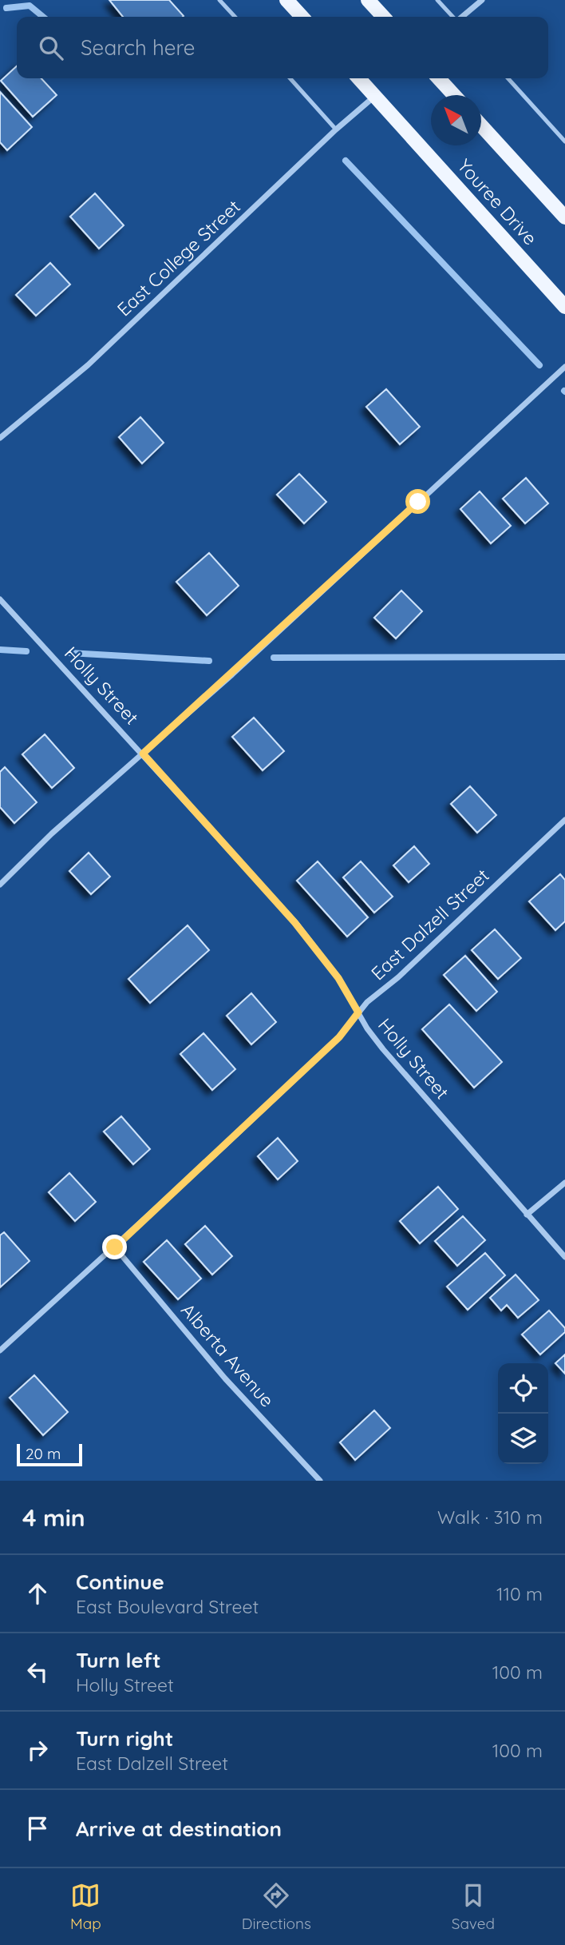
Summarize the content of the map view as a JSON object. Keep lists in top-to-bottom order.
{
  "streets": {
    "main road": ["Youree Drive"],
    "street": [
      "East College Street",
      "Holly Street",
      "East Dalzell Street",
      "Alberta Avenue"
    ]
  },
  "crossings": [
    ["Youree Drive", "East College Street"],
    ["Holly Street", "East Dalzell Street"],
    ["East Dalzell Street", "Alberta Avenue"]
  ],
  "scale_bar": "20 m",
  "north": "top left",
  "page": {
    "search": "Search here",
    "scale": "20 m",
    "heading": ["4 min", "Walk · 310 m"],
    "list": [
      ["Continue", "East Boulevard Street", "110 m"],
      ["Turn left", "Holly Street", "100 m"],
      ["Turn right", "East Dalzell Street", "100 m"],
      "Arrive at destination"
    ],
    "nav": ["Map", "Directions", "Saved"]
  }
}
